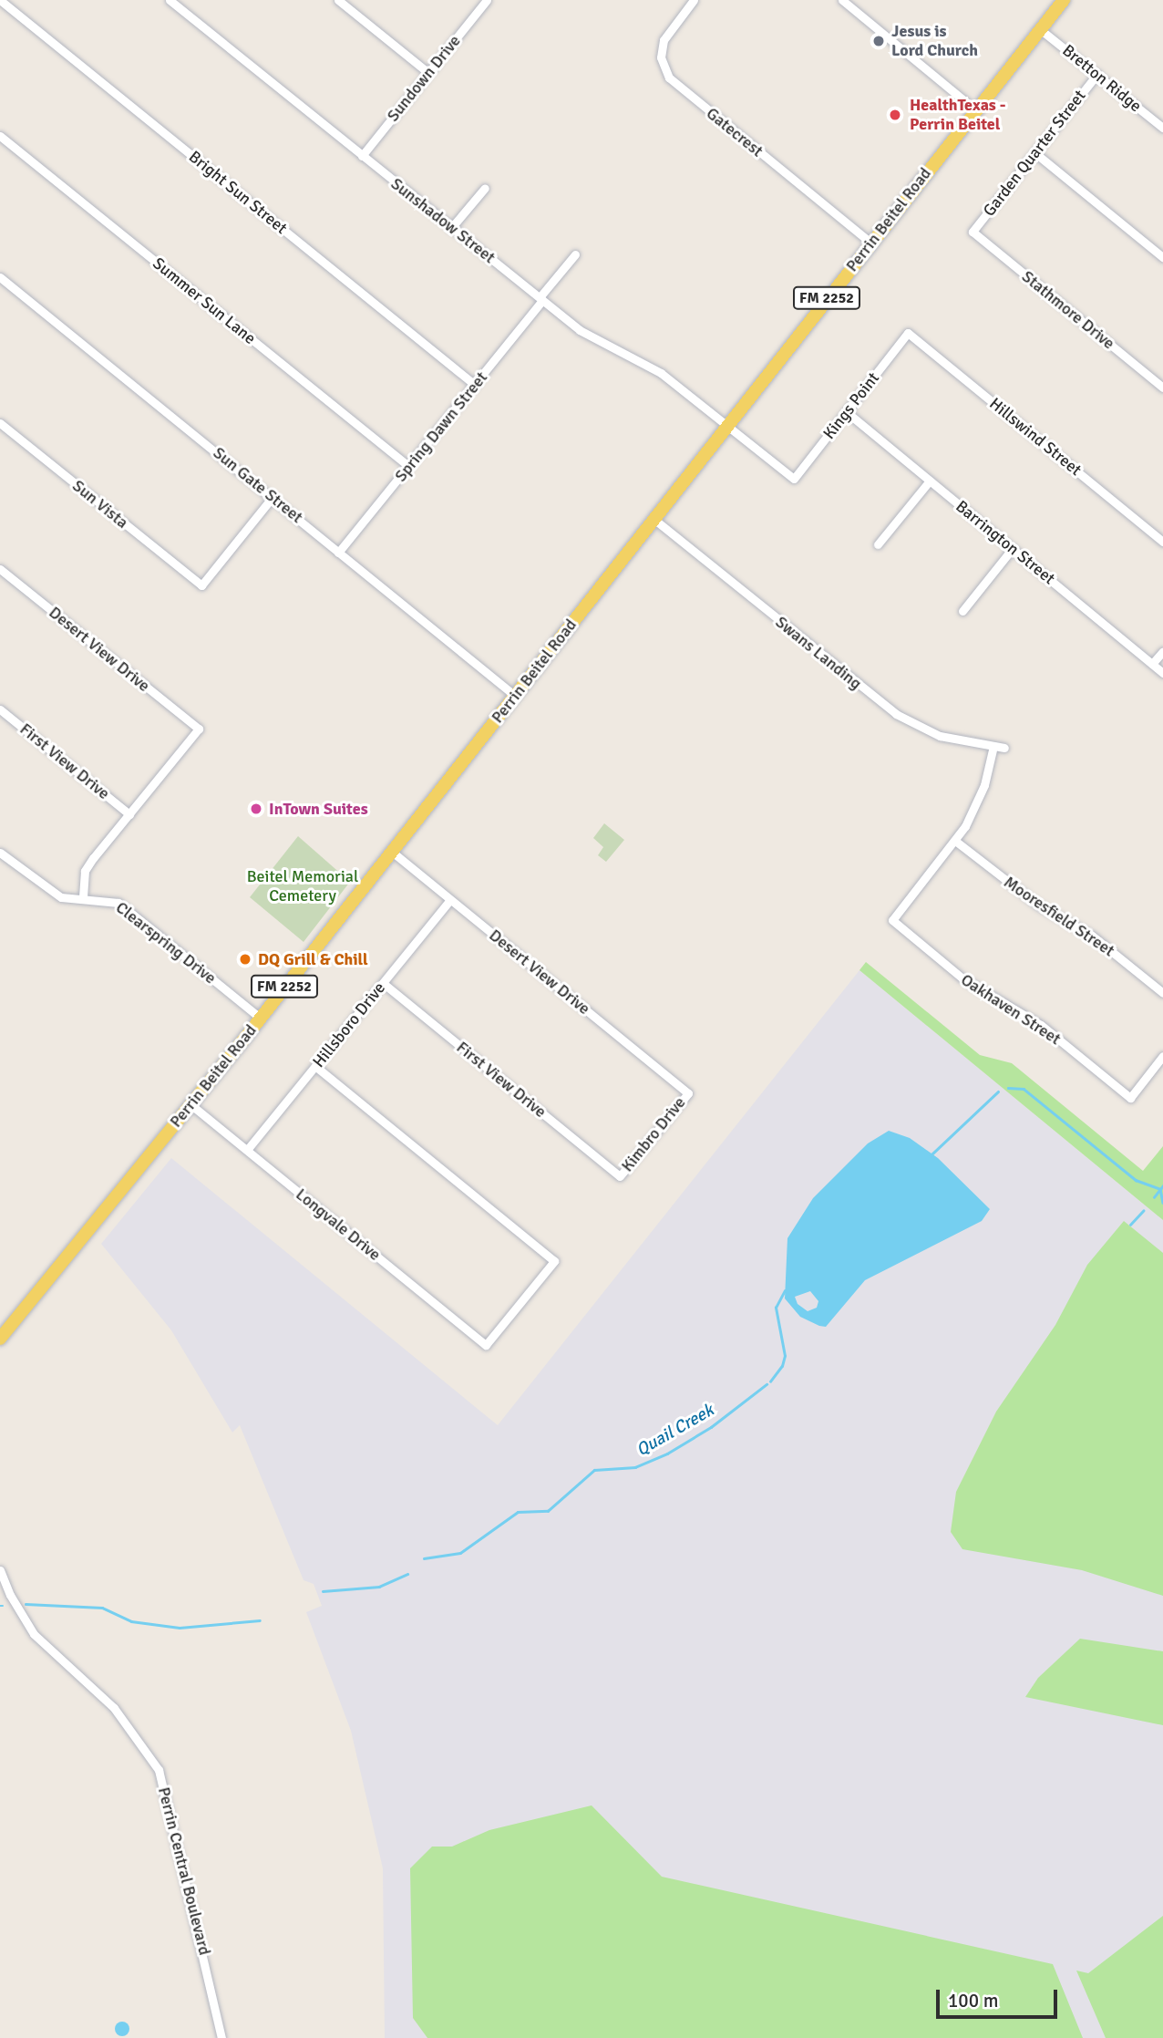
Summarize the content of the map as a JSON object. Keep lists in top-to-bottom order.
{
  "streets": {
    "main road": ["Perrin Beitel Road", "FM 2252"],
    "street": [
      "Sundown Drive",
      "Bretton Ridge",
      "Gatecrest",
      "Garden Quarter Street",
      "Bright Sun Street",
      "Sunshadow Street",
      "Summer Sun Lane",
      "Stathmore Drive",
      "Kings Point",
      "Spring Dawn Street",
      "Hillswind Street",
      "Sun Gate Street",
      "Sun Vista",
      "Barrington Street",
      "Desert View Drive",
      "Swans Landing",
      "First View Drive",
      "Mooresfield Street",
      "Clearspring Drive",
      "Oakhaven Street",
      "Hillsboro Drive",
      "Kimbro Drive",
      "Longvale Drive",
      "Perrin Central Boulevard"
    ]
  },
  "crossings": [
    ["Sundown Drive", "Sunshadow Street"],
    ["Bretton Ridge", "Garden Quarter Street"],
    ["Bretton Ridge", "Perrin Beitel Road"],
    ["Gatecrest", "Perrin Beitel Road"],
    ["Garden Quarter Street", "Stathmore Drive"],
    ["Bright Sun Street", "Spring Dawn Street"],
    ["Perrin Beitel Road", "Sunshadow Street"],
    ["Perrin Beitel Road", "Sun Gate Street"],
    ["Perrin Beitel Road", "Desert View Drive"],
    ["Perrin Beitel Road", "Swans Landing"],
    ["Perrin Beitel Road", "Clearspring Drive"],
    ["Perrin Beitel Road", "Longvale Drive"],
    ["Sunshadow Street", "Kings Point"],
    ["Sunshadow Street", "Spring Dawn Street"],
    ["Summer Sun Lane", "Spring Dawn Street"],
    ["Kings Point", "Hillswind Street"],
    ["Kings Point", "Barrington Street"],
    ["Spring Dawn Street", "Sun Gate Street"],
    ["Sun Gate Street", "Sun Vista"],
    ["Desert View Drive", "First View Drive"],
    ["Desert View Drive", "Hillsboro Drive"],
    ["Desert View Drive", "Kimbro Drive"],
    ["First View Drive", "Hillsboro Drive"],
    ["First View Drive", "Kimbro Drive"],
    ["Mooresfield Street", "Oakhaven Street"],
    ["Hillsboro Drive", "Longvale Drive"]
  ],
  "water": ["Quail Creek"],
  "parks": ["Beitel Memorial Cemetery"],
  "places": [
    "Jesus is Lord Church",
    "HealthTexas - Perrin Beitel",
    "InTown Suites",
    "DQ Grill & Chill"
  ],
  "scale_bar": "100 m"
}
